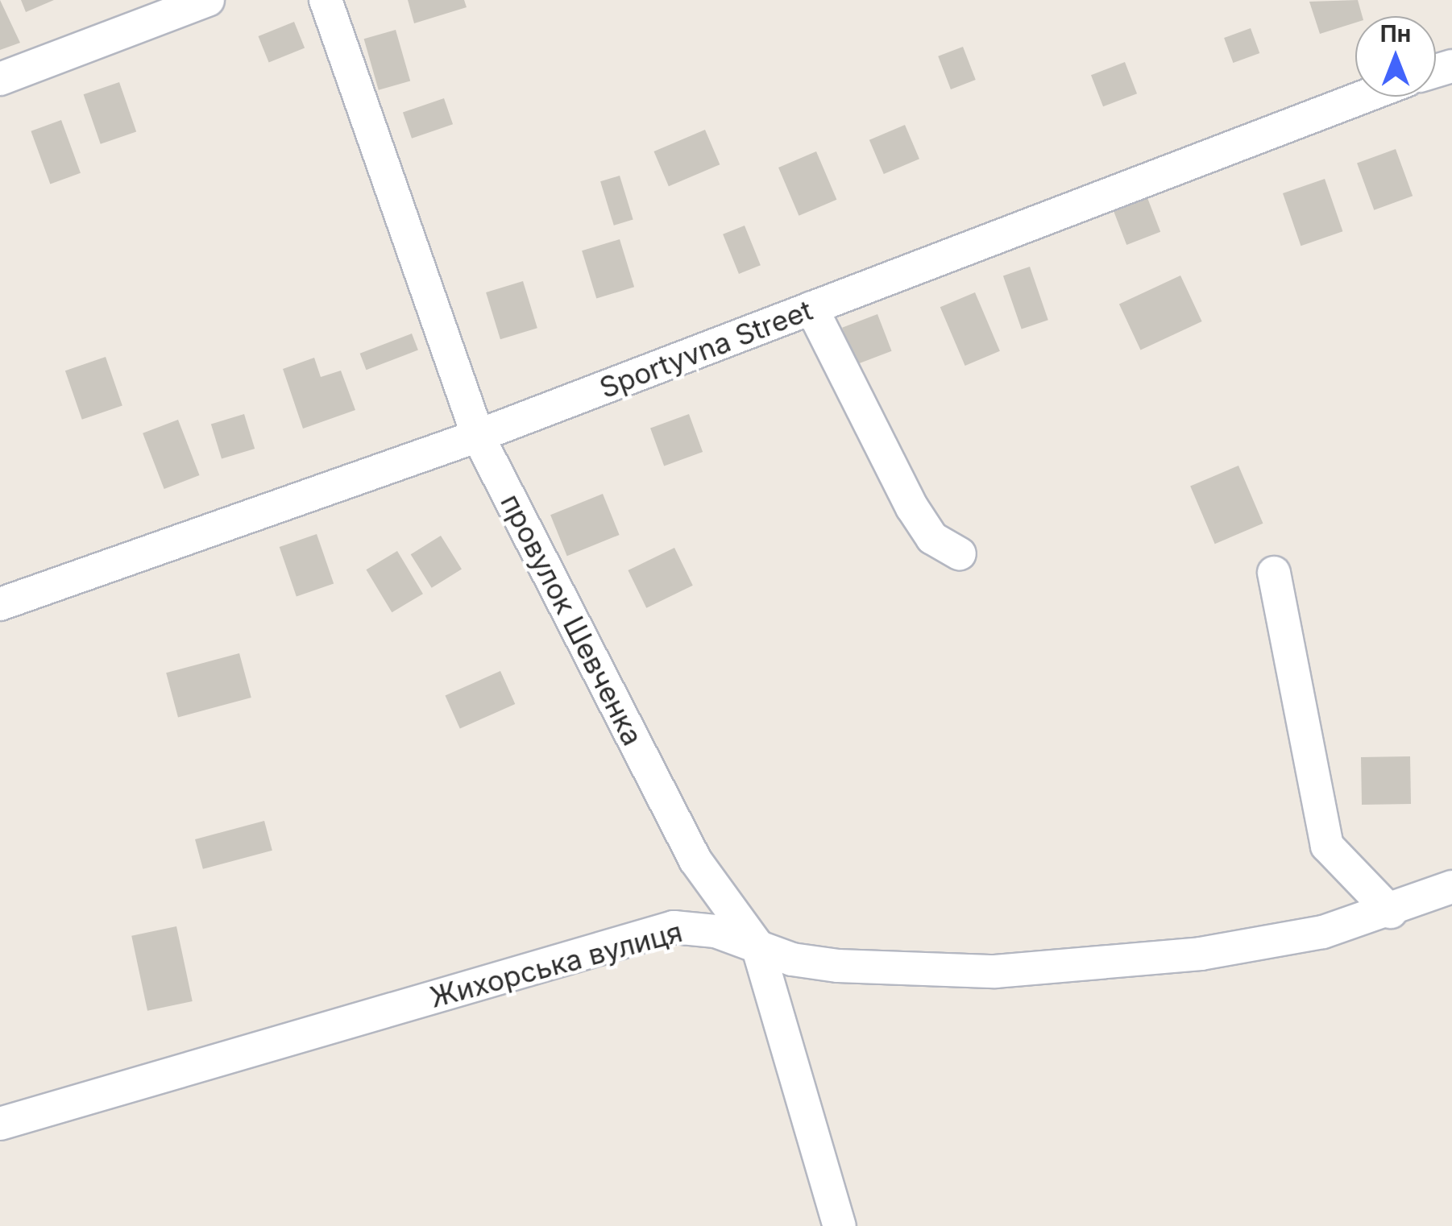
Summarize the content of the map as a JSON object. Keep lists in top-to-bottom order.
{
  "streets": {
    "street": ["Sportyvna Street", "провулок Шевченка", "Жихорська вулиця"]
  },
  "crossings": [
    ["Sportyvna Street", "провулок Шевченка"],
    ["провулок Шевченка", "Жихорська вулиця"]
  ],
  "north": "top"
}
